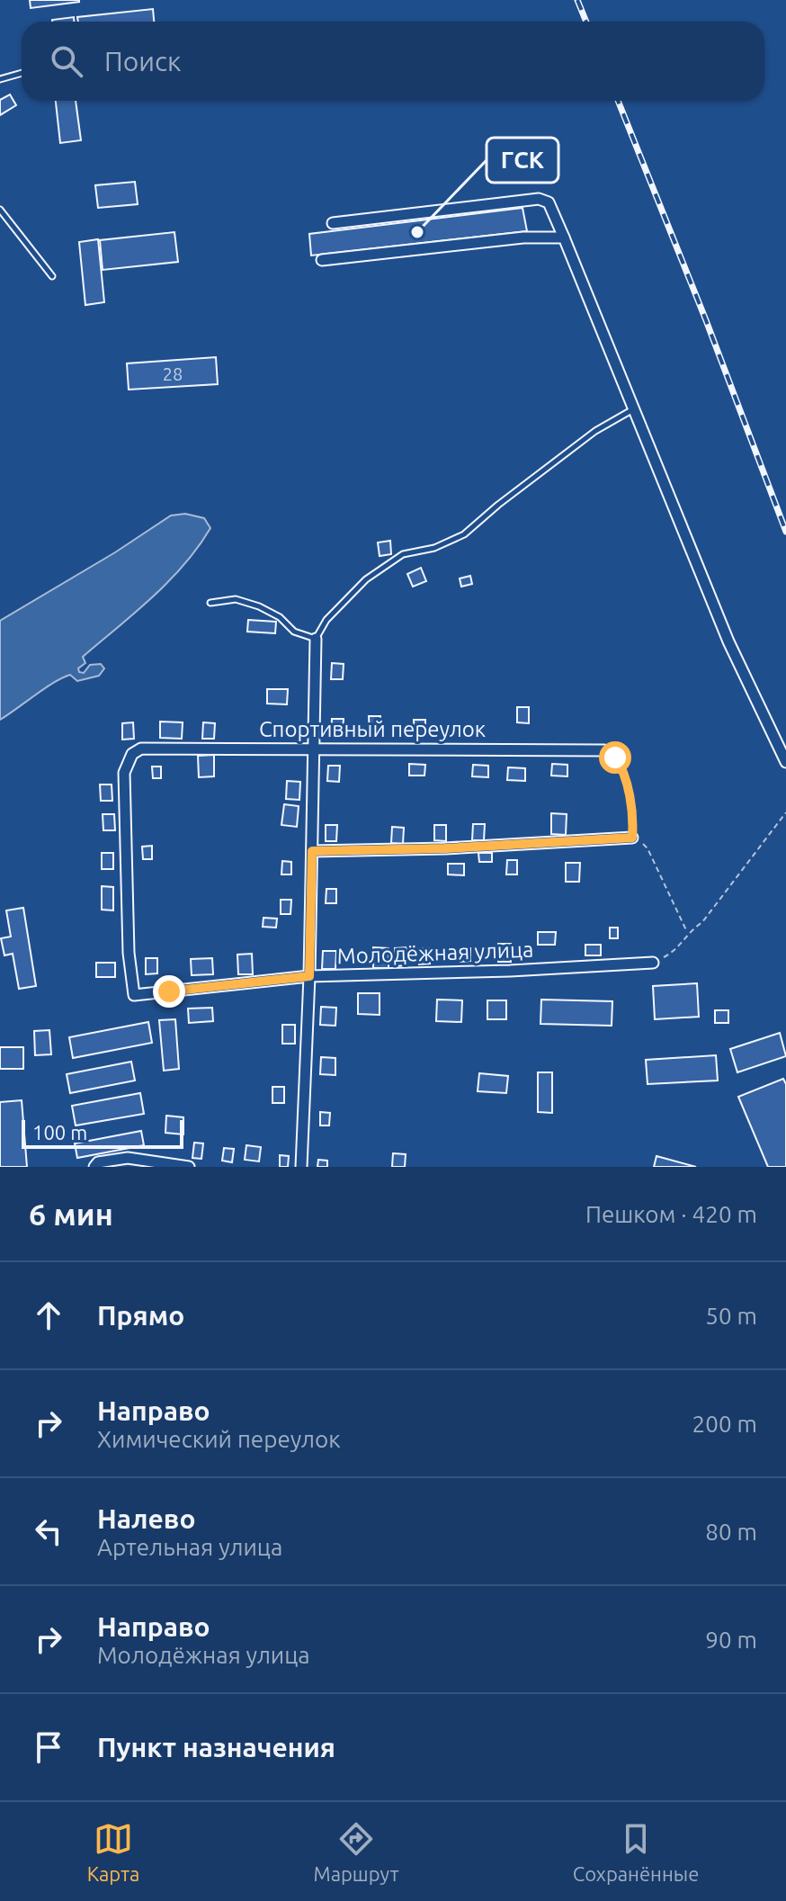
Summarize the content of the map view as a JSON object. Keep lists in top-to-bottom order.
{
  "streets": {
    "street": ["Спортивный переулок", "Молодёжная улица"]
  },
  "crossings": [
    ["Спортивный переулок", "Молодёжная улица"]
  ],
  "places": ["ГСК"],
  "house_numbers": ["28"],
  "scale_bar": "100 m",
  "page": {
    "search": "Поиск",
    "scale": "100 m",
    "heading": ["6 мин", "Пешком · 420 m"],
    "list": [
      ["Прямо", "50 m"],
      ["Направо", "Химический переулок", "200 m"],
      ["Налево", "Артельная улица", "80 m"],
      ["Направо", "Молодёжная улица", "90 m"],
      "Пункт назначения"
    ],
    "nav": ["Карта", "Маршрут", "Сохранённые"]
  }
}
